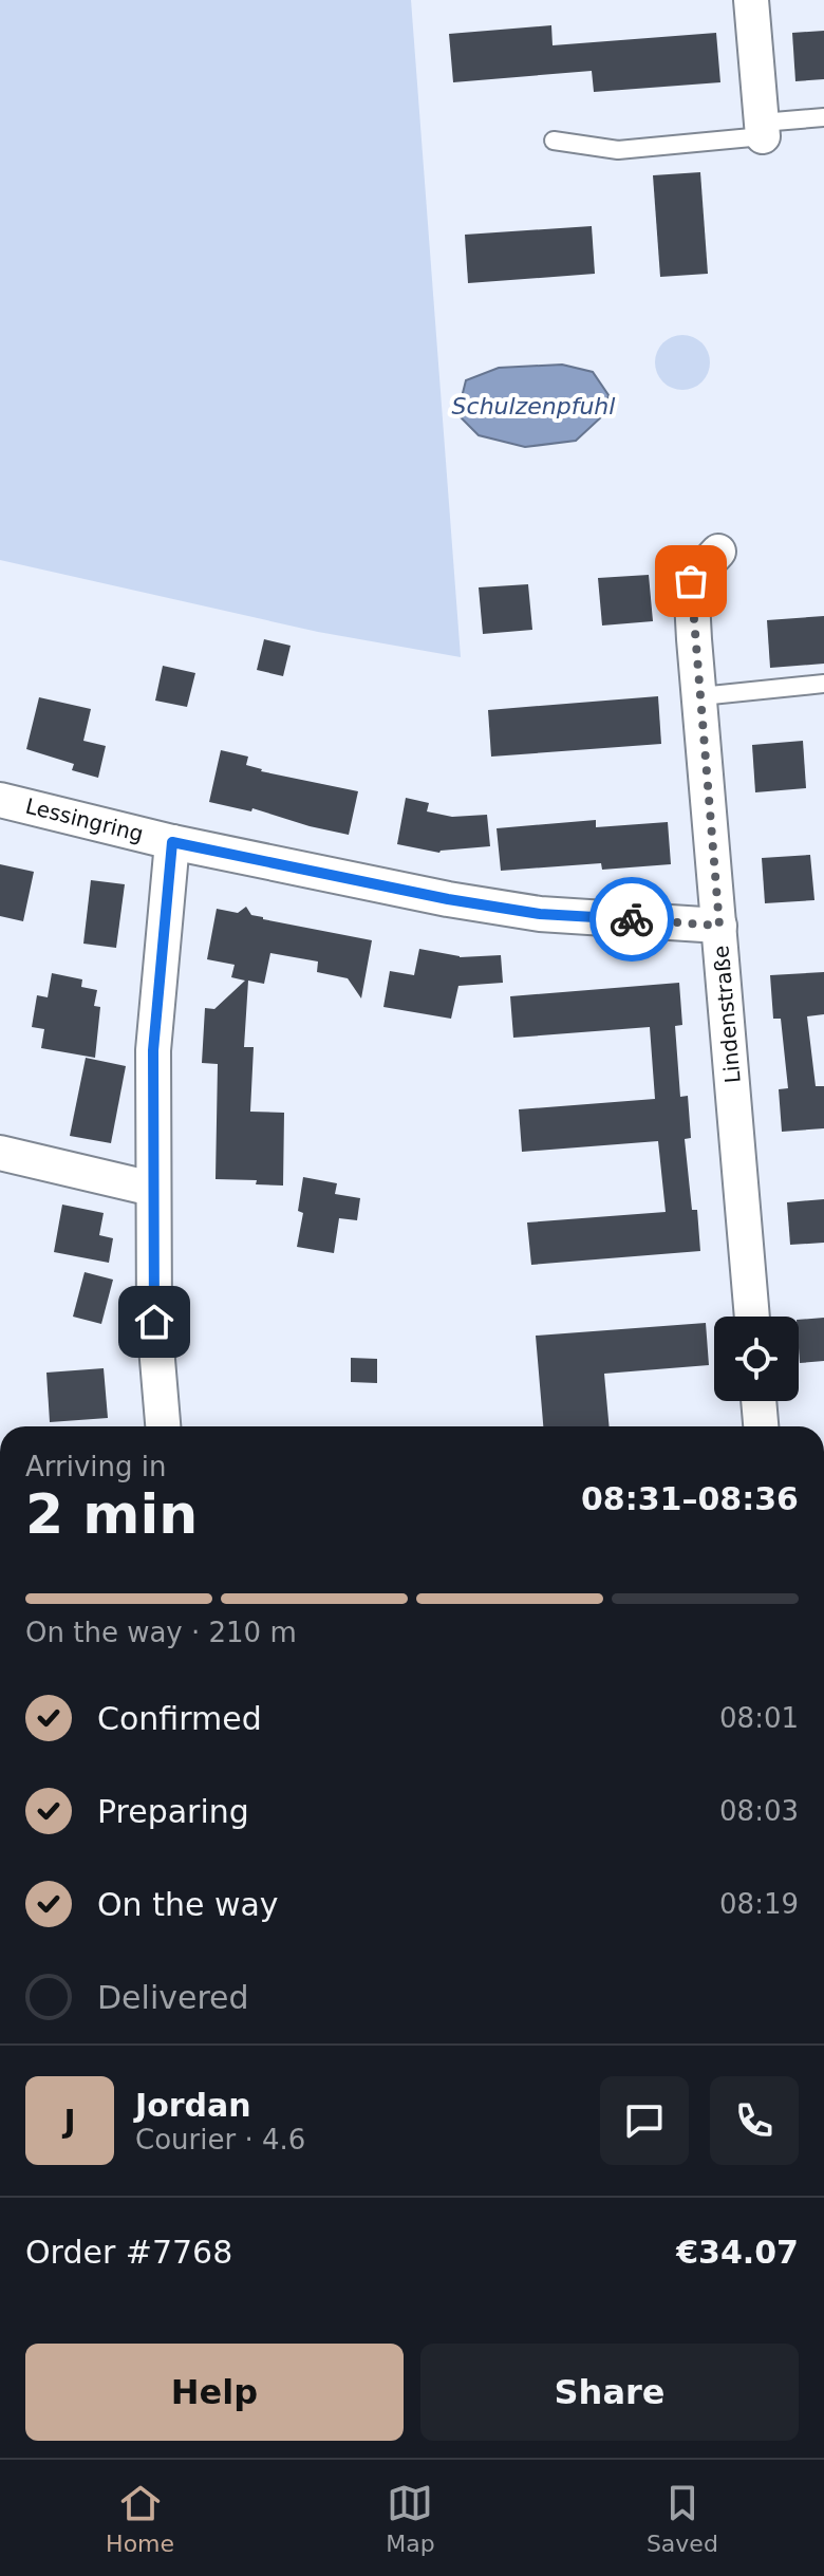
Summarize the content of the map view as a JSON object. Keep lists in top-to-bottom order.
{
  "streets": {
    "street": ["Lessingring", "Lindenstraße"]
  },
  "crossings": [
    ["Lessingring", "Lindenstraße"]
  ],
  "water": ["Schulzenpfuhl"],
  "page": {
    "heading": ["2 min", "Arriving in", "08:31–08:36"],
    "panel": [
      "Jordan",
      "Courier · 4.6",
      "Order #7768",
      "€34.07"
    ],
    "bar": "On the way · 210 m",
    "list": [
      ["Confirmed", "08:01"],
      ["Preparing", "08:03"],
      ["On the way", "08:19"],
      "Delivered"
    ],
    "round": "J",
    "buttons": ["Help", "Share"],
    "tabs": ["Home", "Map", "Saved"]
  }
}
